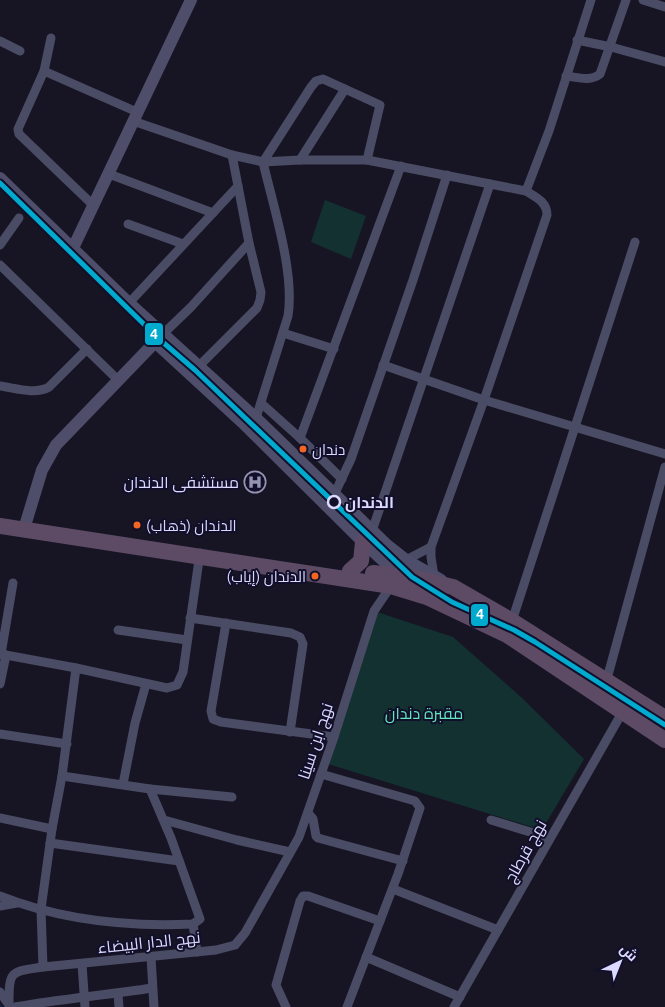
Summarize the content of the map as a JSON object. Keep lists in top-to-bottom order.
{
  "streets": {
    "street": ["نهج ابن سينا", "نهج قرطاج", "نهج الدار البيضاء"]
  },
  "crossings": [
    ["نهج ابن سينا", "نهج الدار البيضاء"]
  ],
  "parks": ["مقبرة دندان"],
  "places": {
    "other": [
      "دندان",
      "الدندان",
      "الدندان (ذهاب)",
      "الدندان (إياب)"
    ],
    "hospital": ["مستشفى الدندان"]
  },
  "lines": ["transit line 4"],
  "north": "top right"
}
